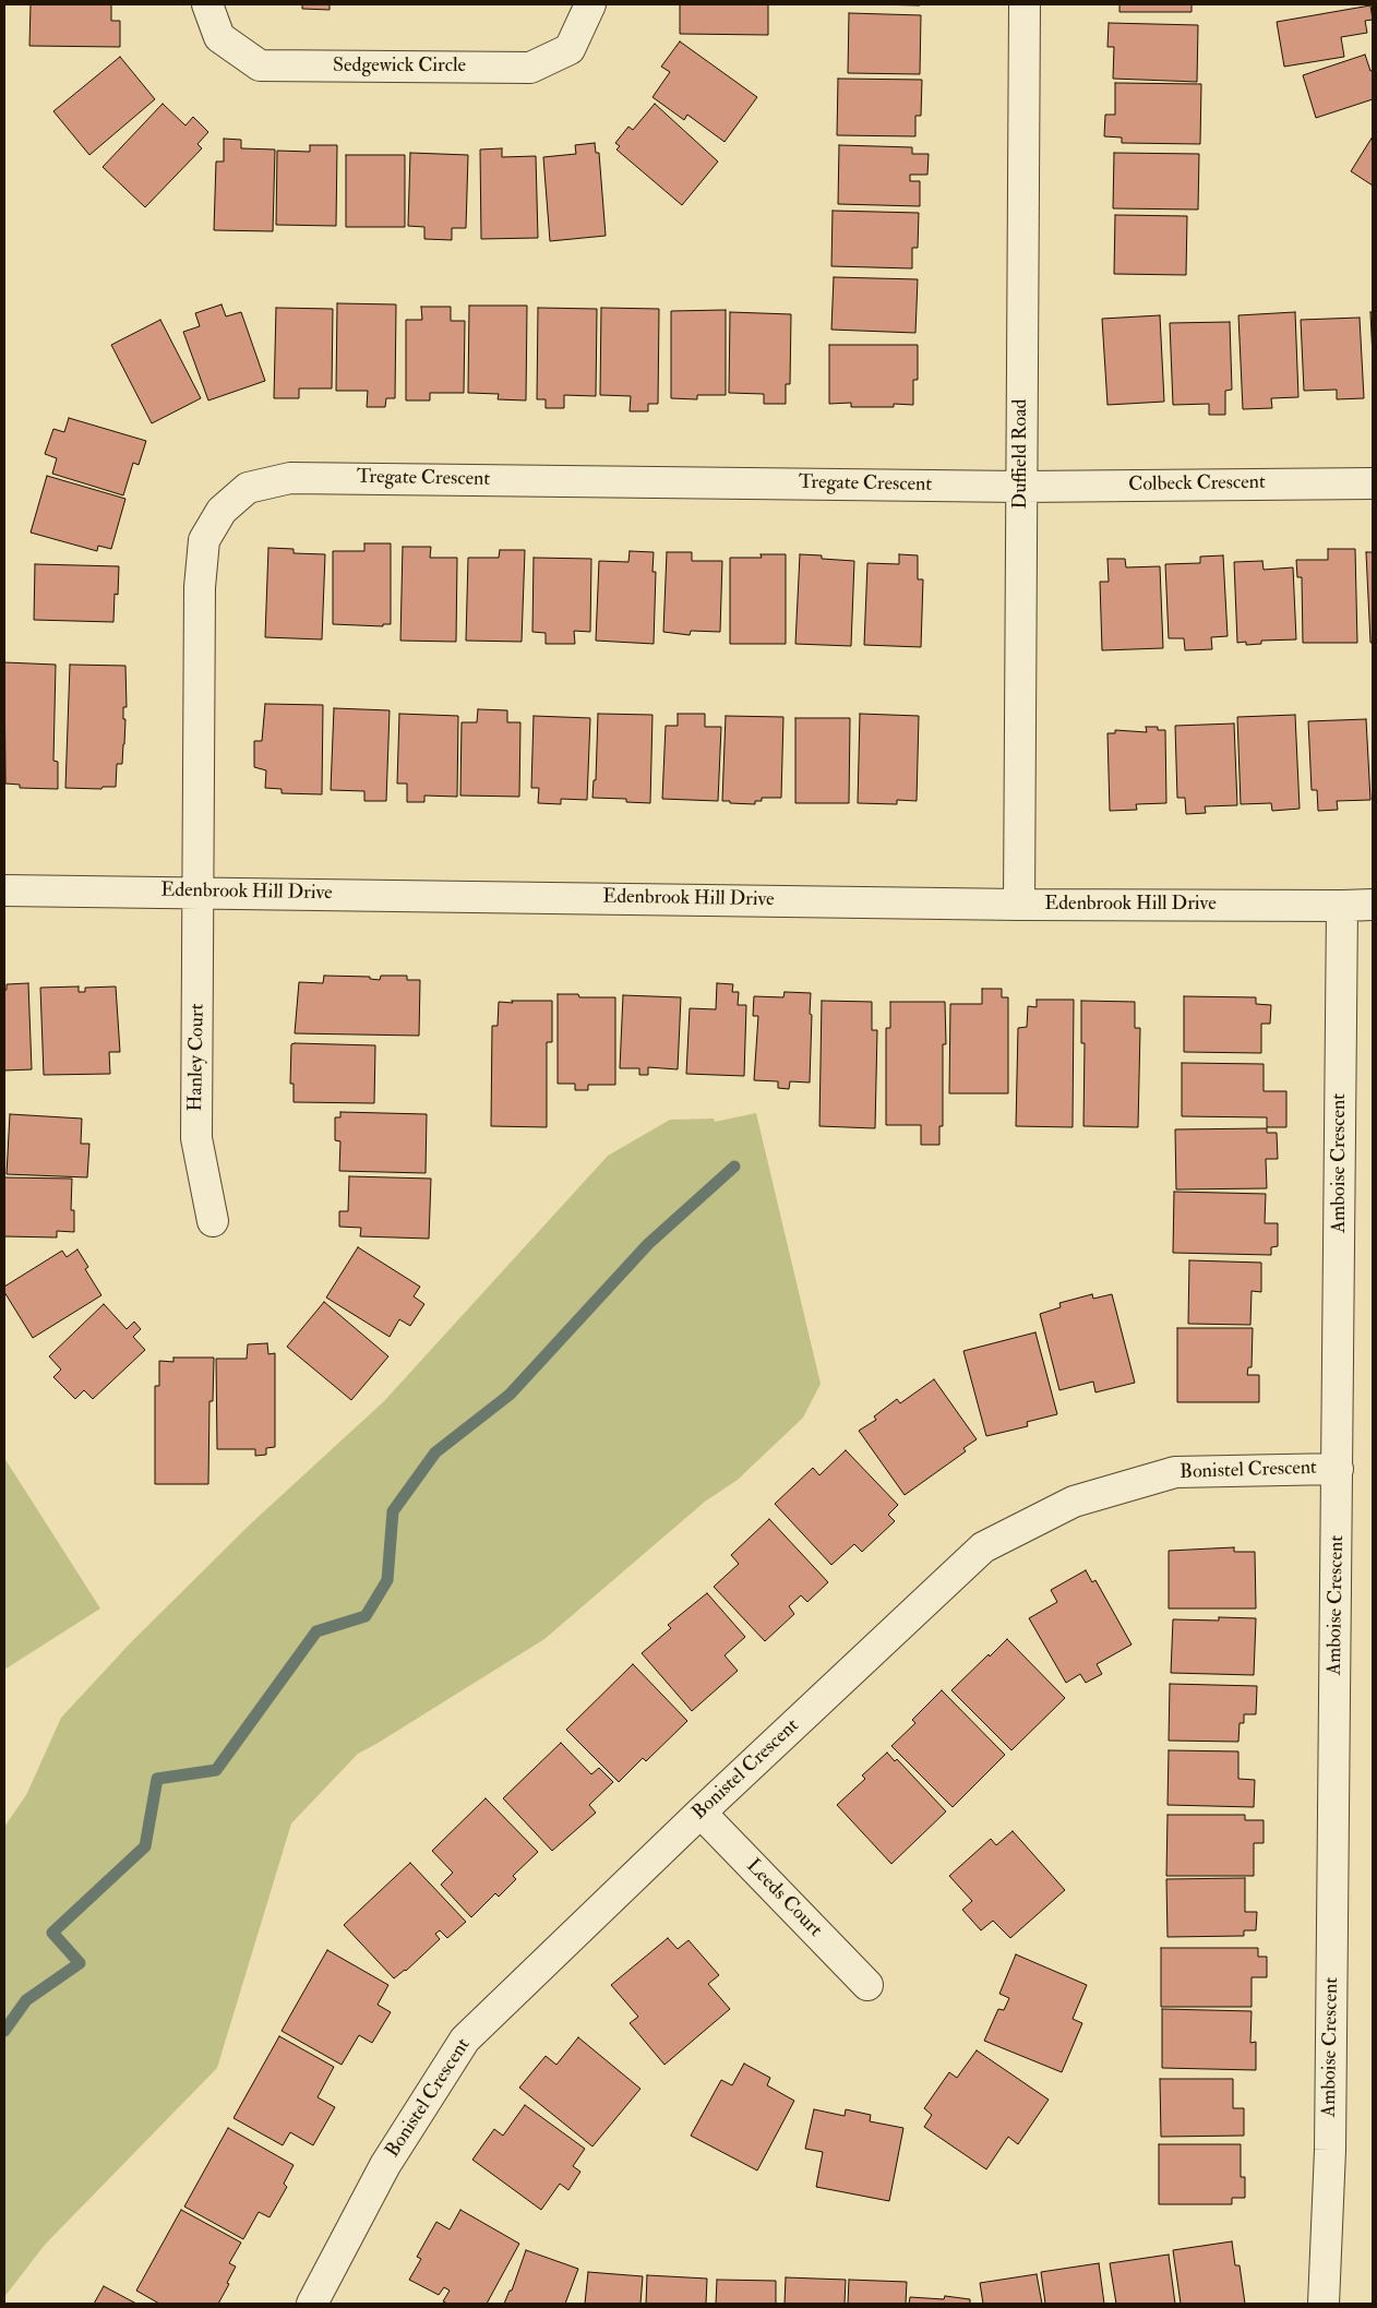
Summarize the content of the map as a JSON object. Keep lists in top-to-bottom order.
{
  "streets": {
    "street": [
      "Sedgewick Circle",
      "Duffield Road",
      "Tregate Crescent",
      "Colbeck Crescent",
      "Edenbrook Hill Drive",
      "Hanley Court",
      "Amboise Crescent",
      "Bonistel Crescent",
      "Leeds Court"
    ]
  },
  "crossings": [
    ["Duffield Road", "Tregate Crescent"],
    ["Duffield Road", "Colbeck Crescent"],
    ["Duffield Road", "Edenbrook Hill Drive"],
    ["Tregate Crescent", "Colbeck Crescent"],
    ["Tregate Crescent", "Edenbrook Hill Drive"],
    ["Tregate Crescent", "Hanley Court"],
    ["Edenbrook Hill Drive", "Hanley Court"],
    ["Edenbrook Hill Drive", "Amboise Crescent"],
    ["Amboise Crescent", "Bonistel Crescent"],
    ["Bonistel Crescent", "Leeds Court"]
  ]
}
